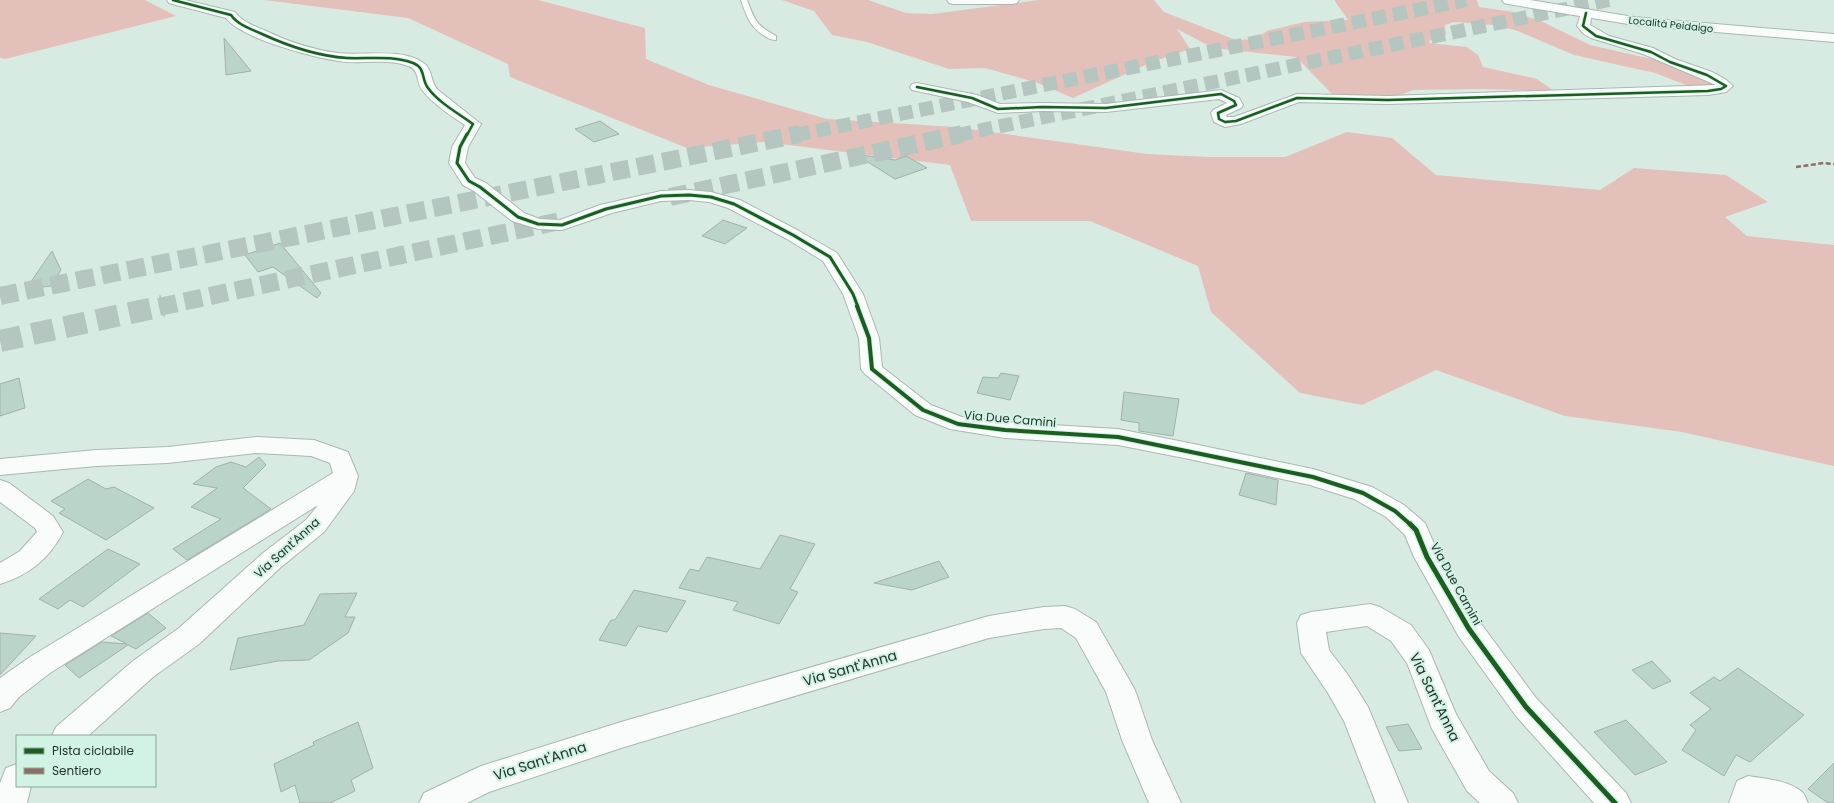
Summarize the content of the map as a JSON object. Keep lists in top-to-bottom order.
{
  "streets": {
    "street": ["Località Peidaigo", "Via Due Camini", "Via Sant'Anna"]
  },
  "legend": ["Pista ciclabile", "Sentiero"]
}
